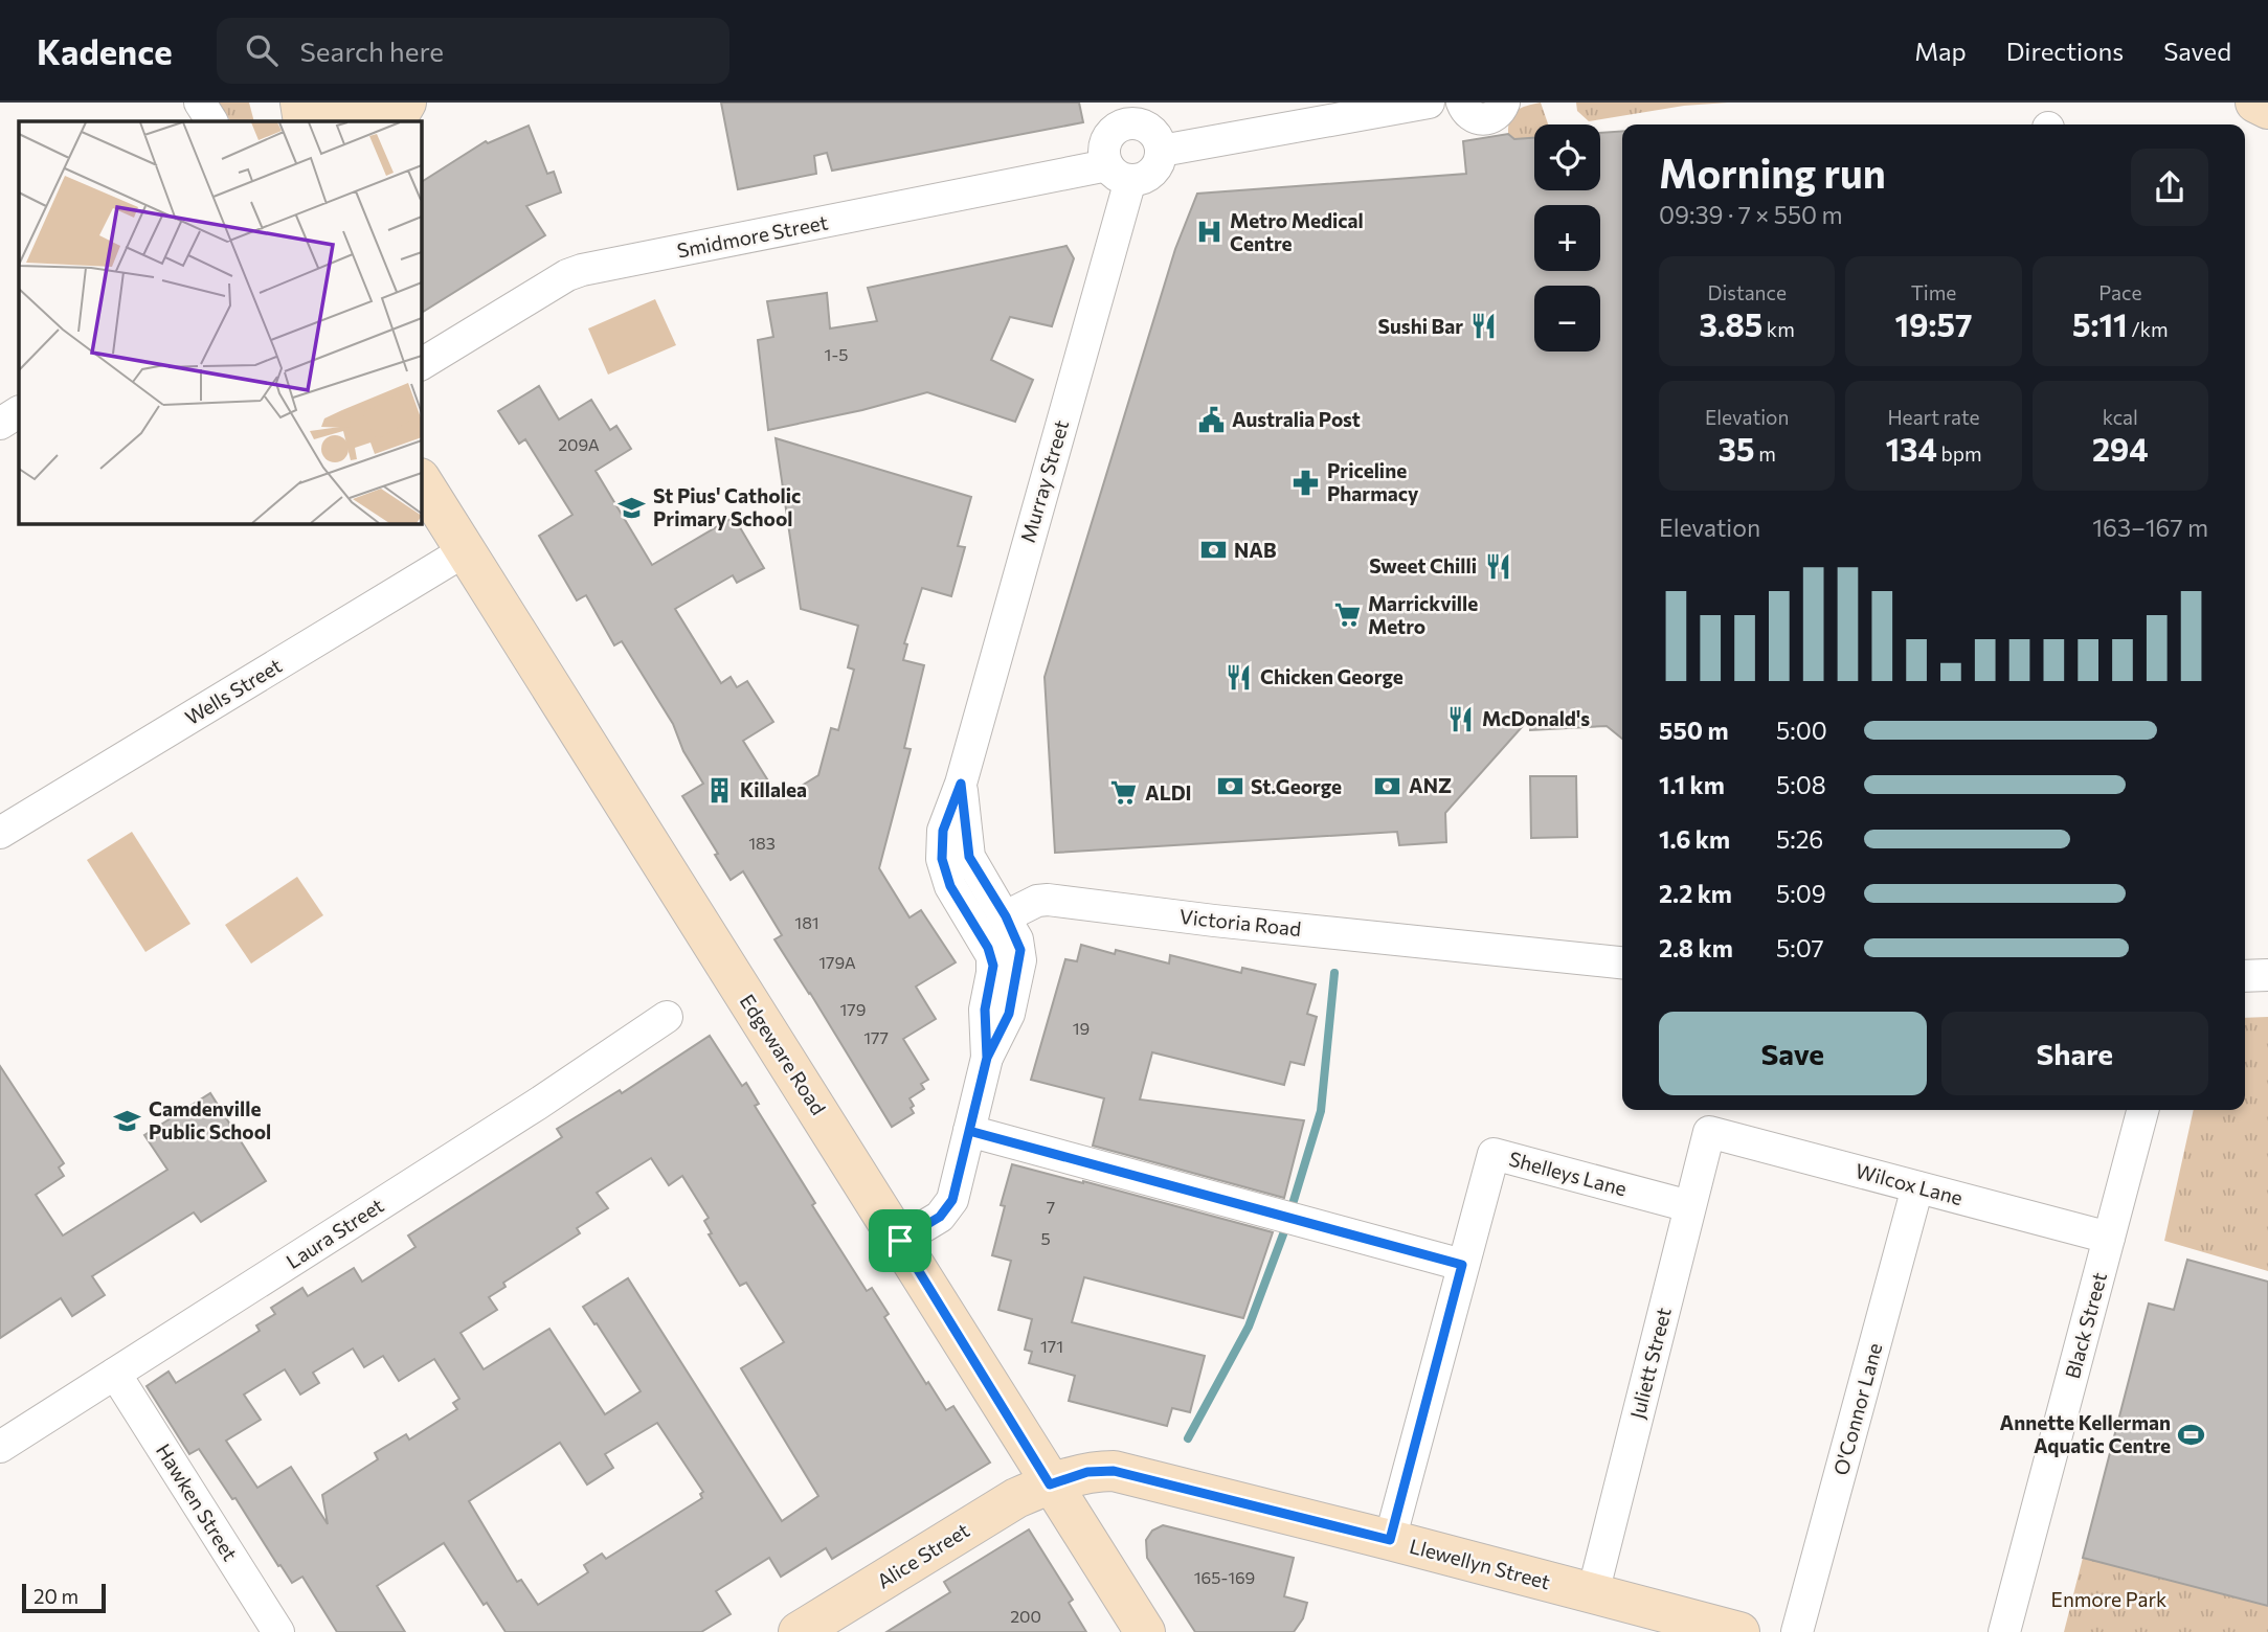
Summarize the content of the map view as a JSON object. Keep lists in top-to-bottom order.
{
  "streets": {
    "main road": ["Edgeware Road", "Alice Street", "Llewellyn Street"],
    "street": [
      "Smidmore Street",
      "Murray Street",
      "Wells Street",
      "Victoria Road",
      "Shelleys Lane",
      "Wilcox Lane",
      "Laura Street",
      "Black Street",
      "Juliett Street",
      "O'Connor Lane",
      "Hawken Street"
    ]
  },
  "crossings": [
    ["Smidmore Street", "Murray Street"],
    ["Murray Street", "Victoria Road"],
    ["Wells Street", "Edgeware Road"],
    ["Edgeware Road", "Alice Street"],
    ["Edgeware Road", "Llewellyn Street"],
    ["Shelleys Lane", "Juliett Street"],
    ["Shelleys Lane", "Llewellyn Street"],
    ["Wilcox Lane", "Black Street"],
    ["Wilcox Lane", "Juliett Street"],
    ["Wilcox Lane", "O'Connor Lane"],
    ["Laura Street", "Hawken Street"],
    ["Juliett Street", "Llewellyn Street"],
    ["Alice Street", "Llewellyn Street"]
  ],
  "parks": ["Enmore Park"],
  "places": {
    "hospital": ["Metro Medical Centre"],
    "restaurant": [
      "Sushi Bar",
      "Sweet Chilli",
      "Chicken George",
      "McDonald's"
    ],
    "public building": ["Australia Post"],
    "pharmacy": ["Priceline Pharmacy"],
    "school or university": ["St Pius' Catholic Primary School", "Camdenville Public School"],
    "bank": ["NAB", "ANZ", "St.George"],
    "supermarket": ["Marrickville Metro", "ALDI"],
    "building": ["Killalea"],
    "sports": ["Annette Kellerman Aquatic Centre"]
  },
  "house_numbers": [
    "1-5",
    "209A",
    "183",
    "181",
    "179A",
    "179",
    "19",
    "177",
    "7",
    "5",
    "171",
    "165-169",
    "200"
  ],
  "scale_bar": "20 m",
  "page": {
    "header": "Kadence",
    "search": "Search here",
    "nav": ["Map", "Directions", "Saved"],
    "map_buttons": ["+", "−"],
    "heading": ["Morning run", "09:39 · 7 × 550 m"],
    "stats": [
      ["Distance", "3.85 km"],
      ["Time", "19:57"],
      ["Pace", "5:11 /km"],
      ["Elevation", "35 m"],
      ["Heart rate", "134 bpm"],
      ["kcal", "294"]
    ],
    "chart": ["Elevation", "163–167 m"],
    "list": [
      {
        "name": "550 m",
        "note": "5:00"
      },
      {
        "name": "1.1 km",
        "note": "5:08"
      },
      {
        "name": "1.6 km",
        "note": "5:26"
      },
      {
        "name": "2.2 km",
        "note": "5:09"
      },
      {
        "name": "2.8 km",
        "note": "5:07"
      }
    ],
    "buttons": ["Save", "Share"],
    "scale": "20 m"
  }
}
